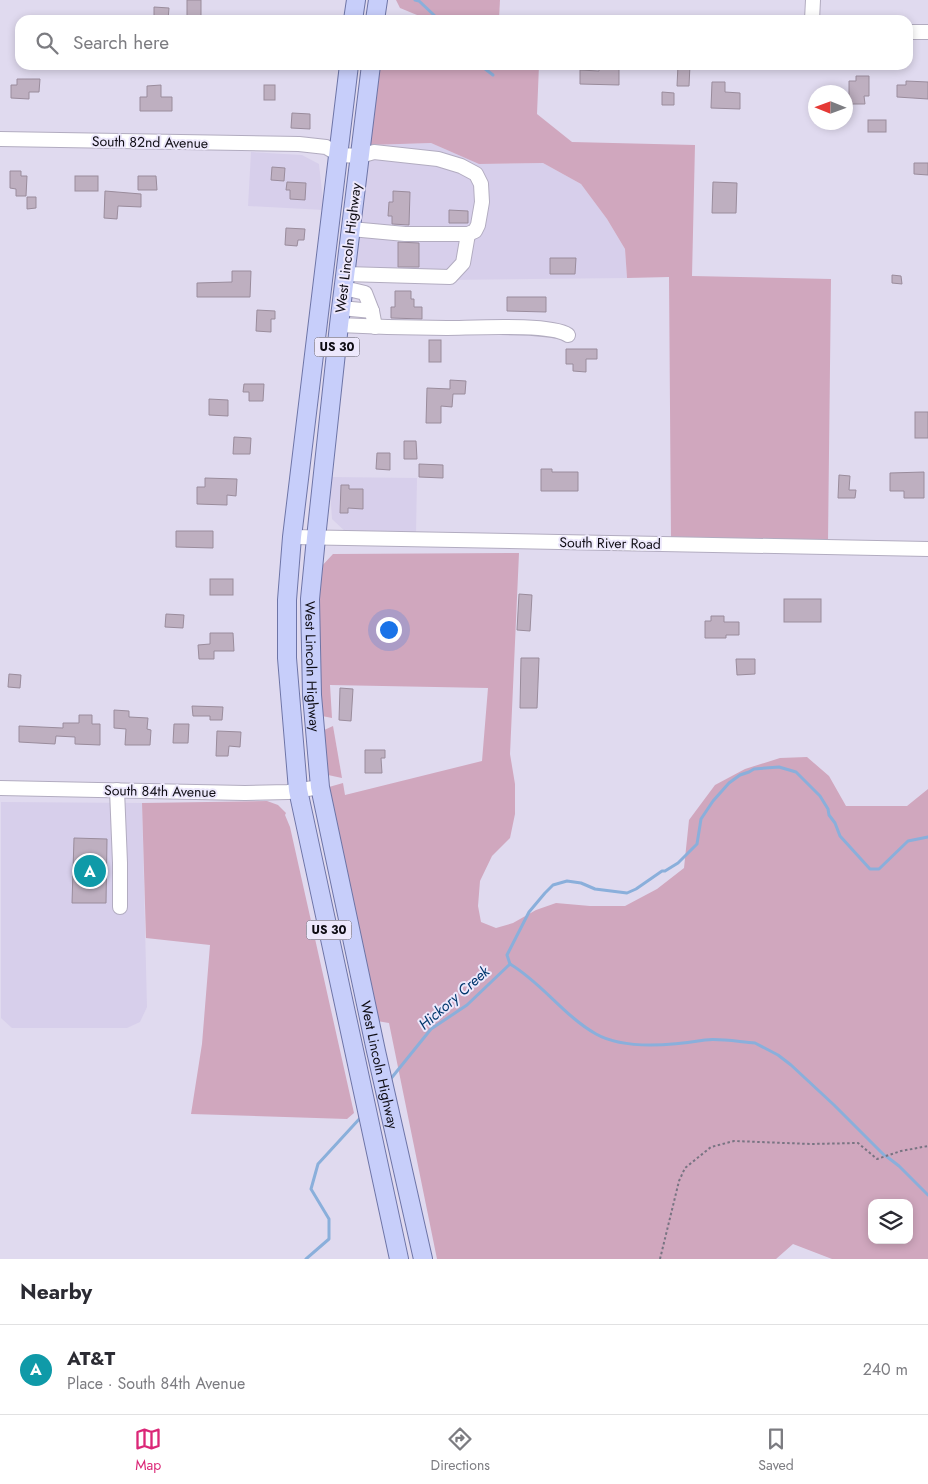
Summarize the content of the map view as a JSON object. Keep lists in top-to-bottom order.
{
  "streets": {
    "main road": ["West Lincoln Highway", "US 30"],
    "street": ["South 82nd Avenue", "South River Road", "South 84th Avenue"]
  },
  "crossings": [
    ["South 82nd Avenue", "West Lincoln Highway"],
    ["West Lincoln Highway", "South River Road"],
    ["West Lincoln Highway", "South 84th Avenue"]
  ],
  "water": ["Hickory Creek"],
  "north": "left",
  "page": {
    "search": "Search here",
    "pins": "A",
    "heading": "Nearby",
    "list": [
      {
        "mark": "A",
        "name": "AT&T",
        "note": "Place · South 84th Avenue",
        "value": "240 m"
      }
    ],
    "nav": ["Map", "Directions", "Saved"]
  }
}
